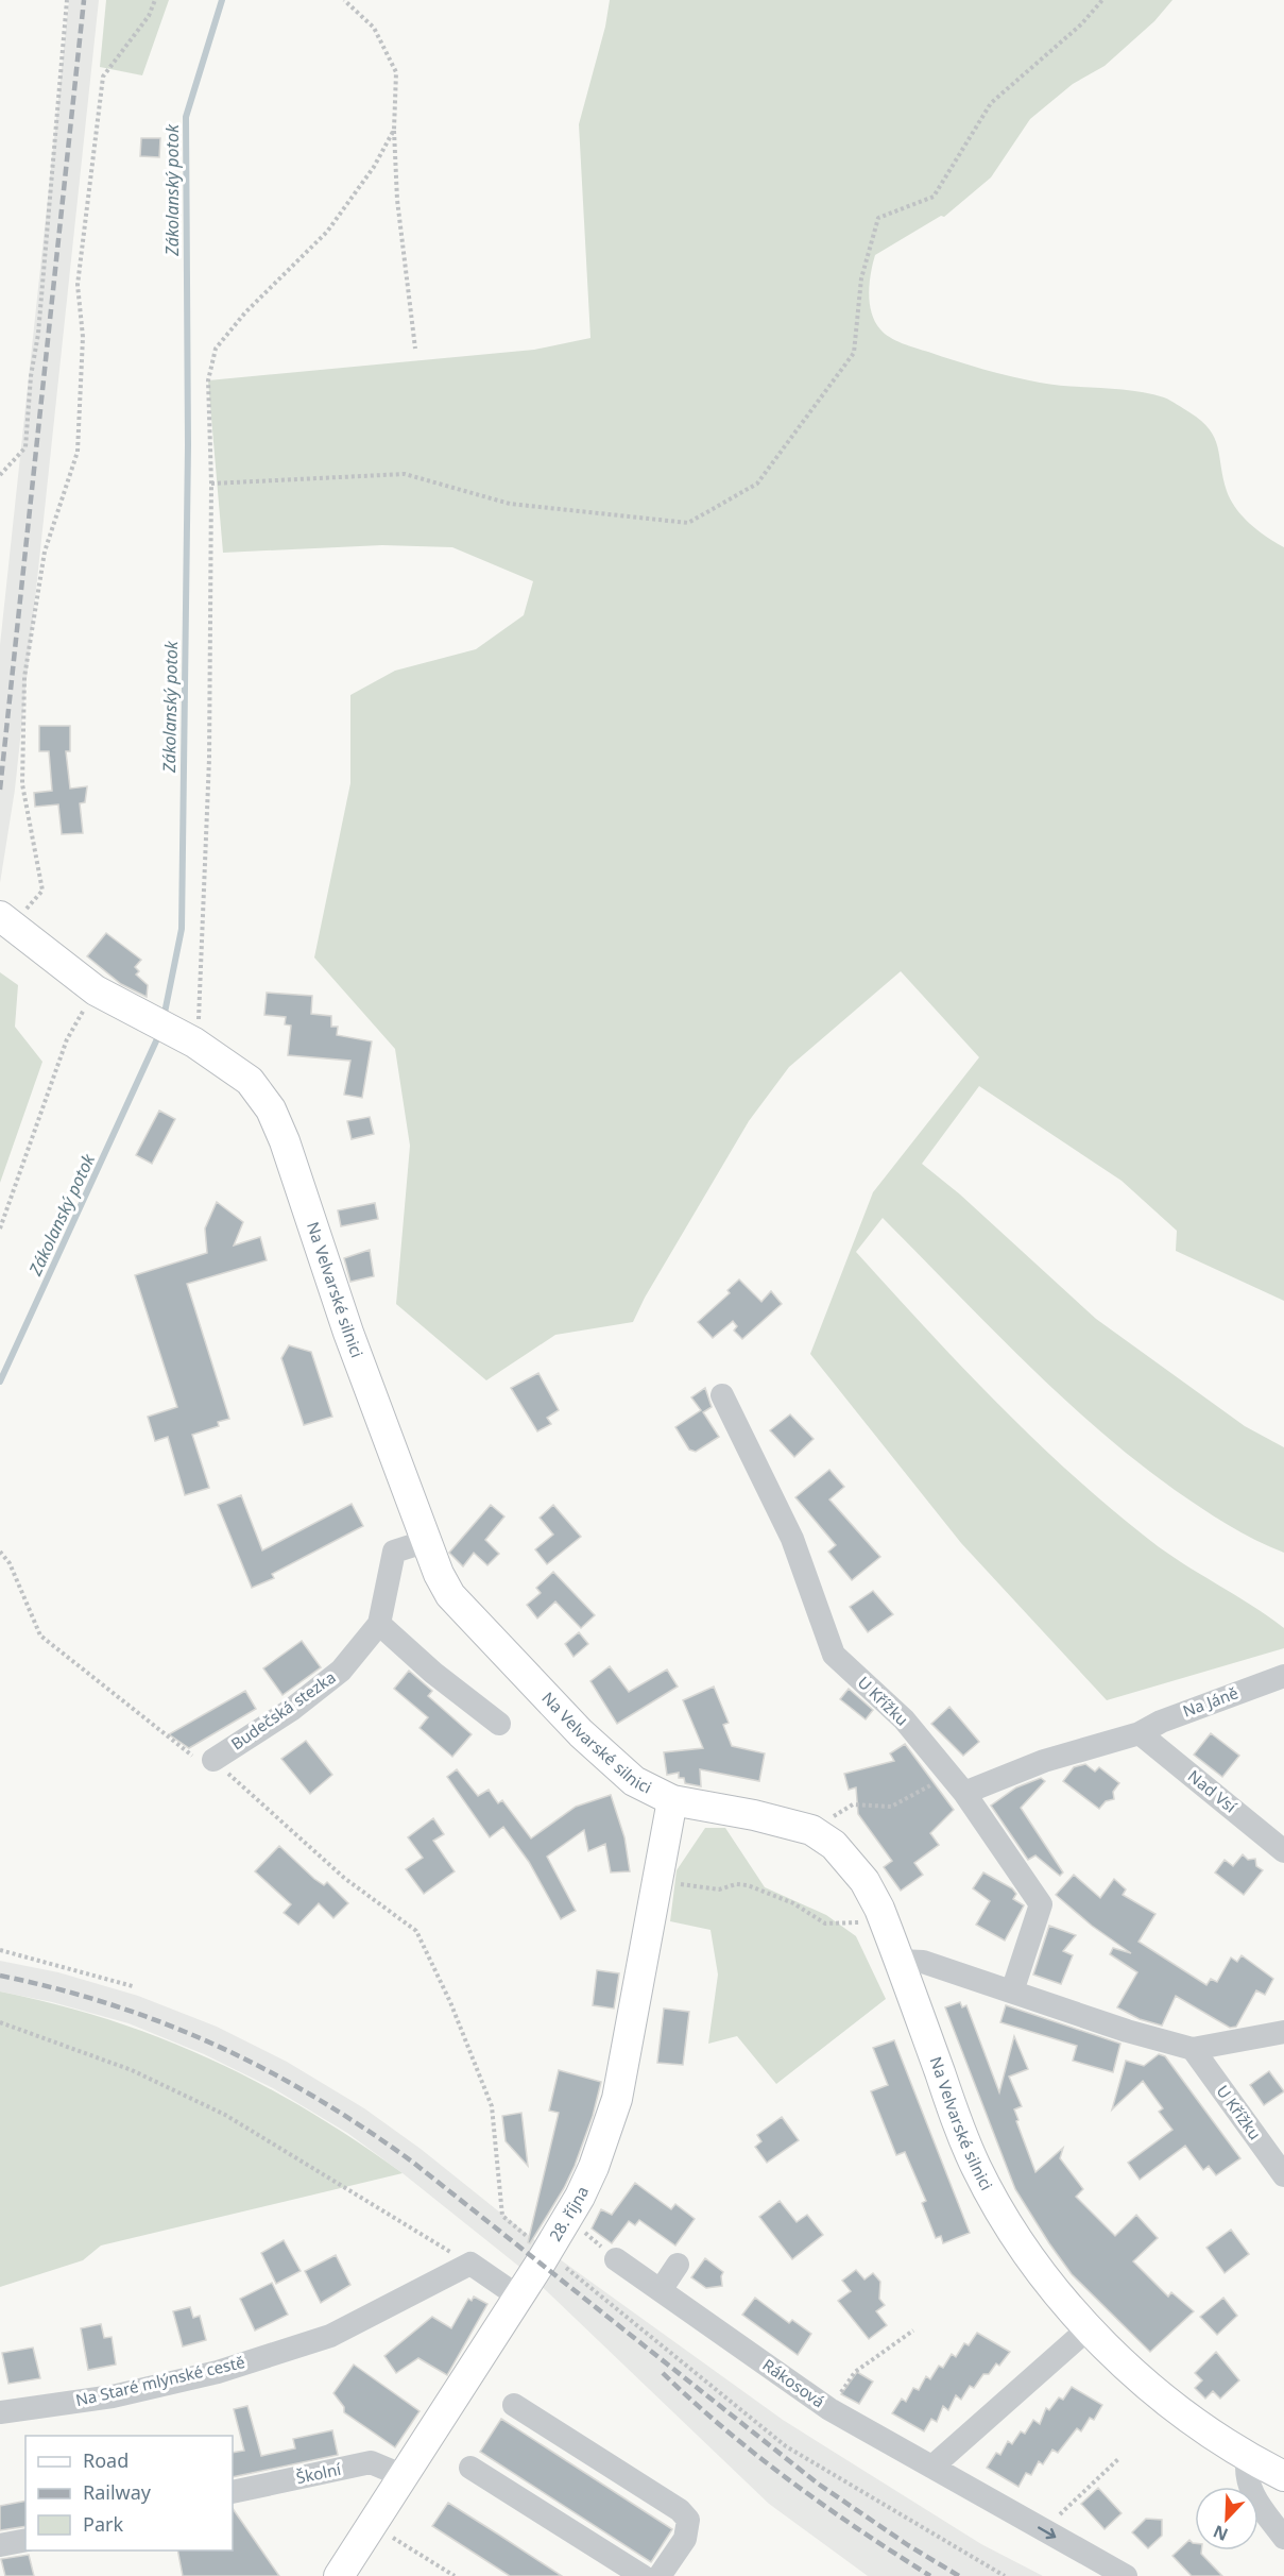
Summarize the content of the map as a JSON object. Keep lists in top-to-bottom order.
{
  "streets": {
    "main road": ["Na Velvarské silnici", "28. října"],
    "street": [
      "U Křížku",
      "Na Jáně",
      "Budečská stezka",
      "Nad Vsí",
      "Na Staré mlýnské cestě",
      "Rákosová",
      "Školní"
    ]
  },
  "crossings": [
    ["Na Velvarské silnici", "Budečská stezka"],
    ["Na Velvarské silnici", "28. října"],
    ["U Křížku", "Na Jáně"],
    ["Na Jáně", "Nad Vsí"],
    ["28. října", "Školní"]
  ],
  "water": ["Zákolanský potok"],
  "legend": ["Road", "Railway", "Park"],
  "north": "bottom left"
}
